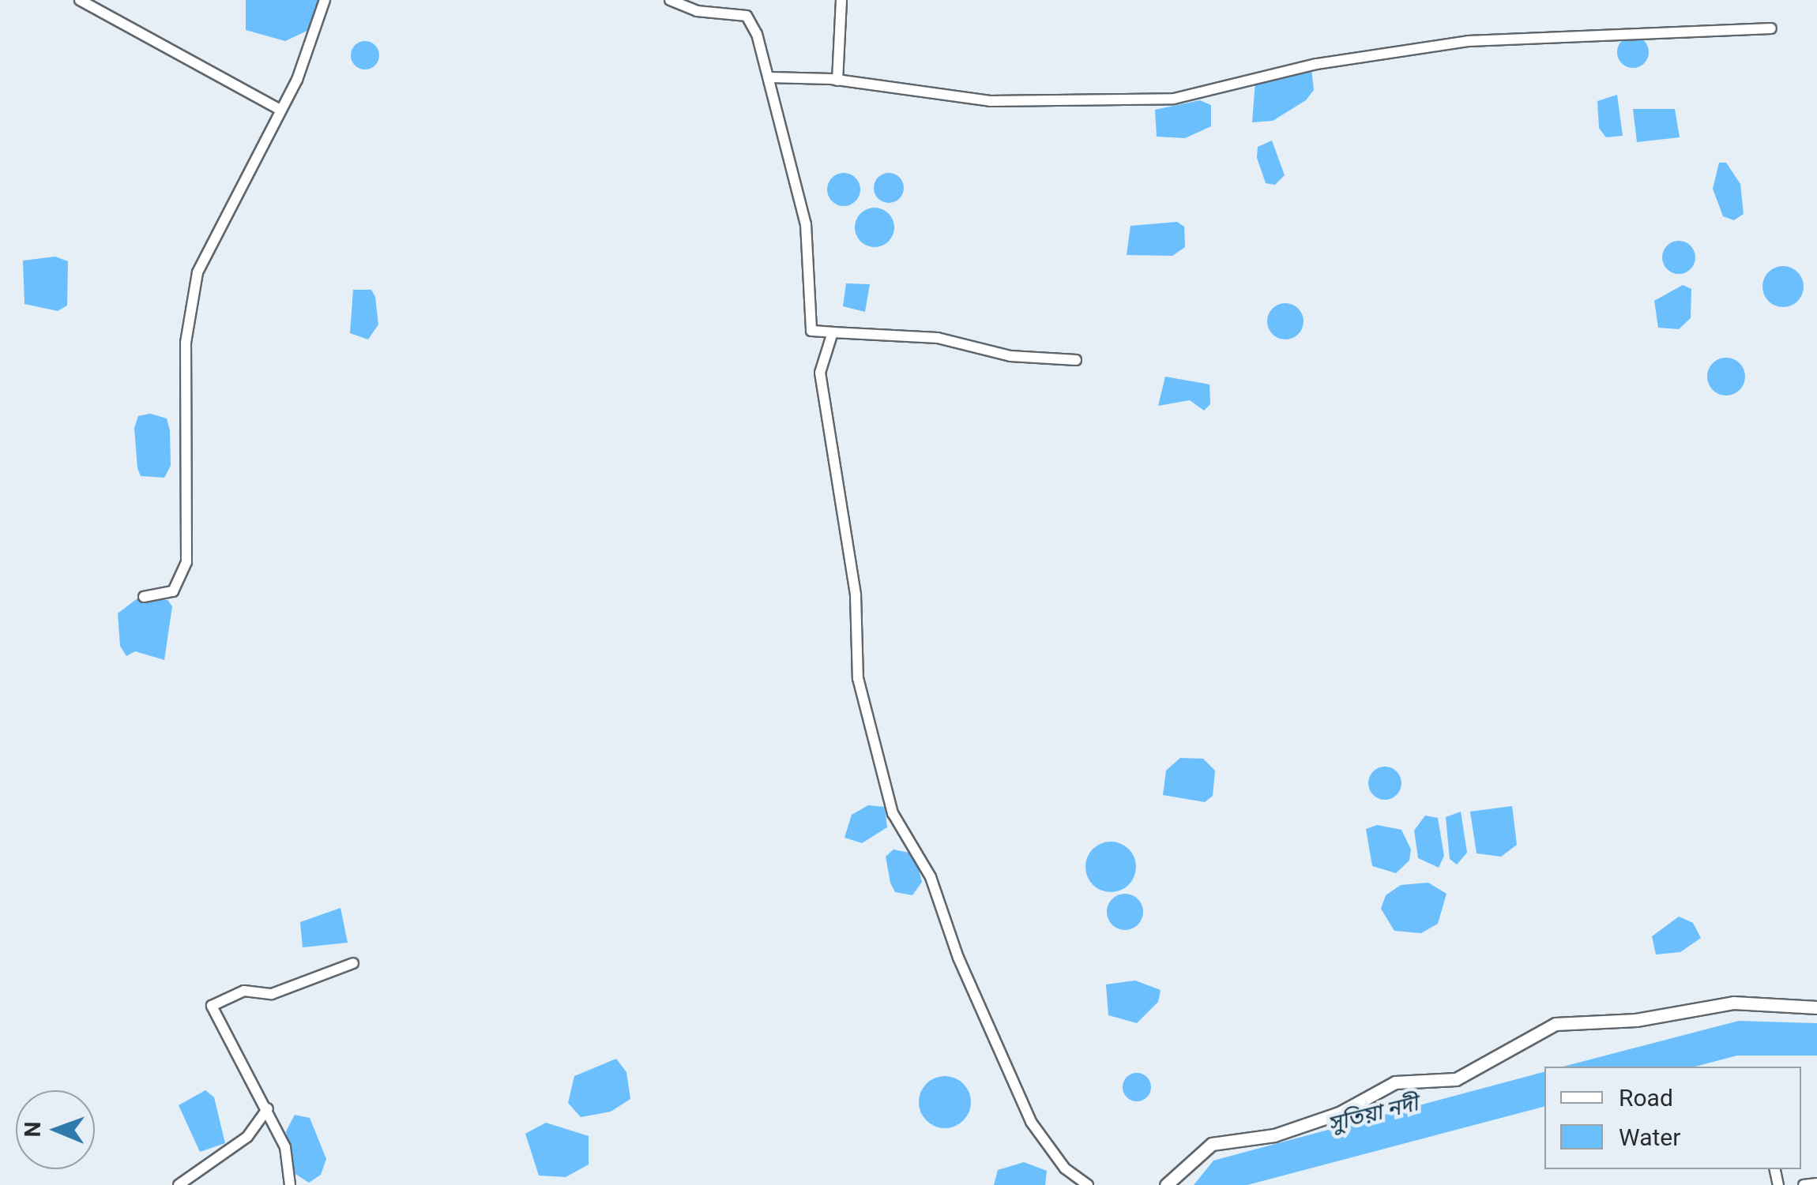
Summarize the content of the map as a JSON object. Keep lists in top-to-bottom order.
{
  "water": ["সুতিয়া নদী"],
  "legend": ["Road", "Water"],
  "north": "left"
}
